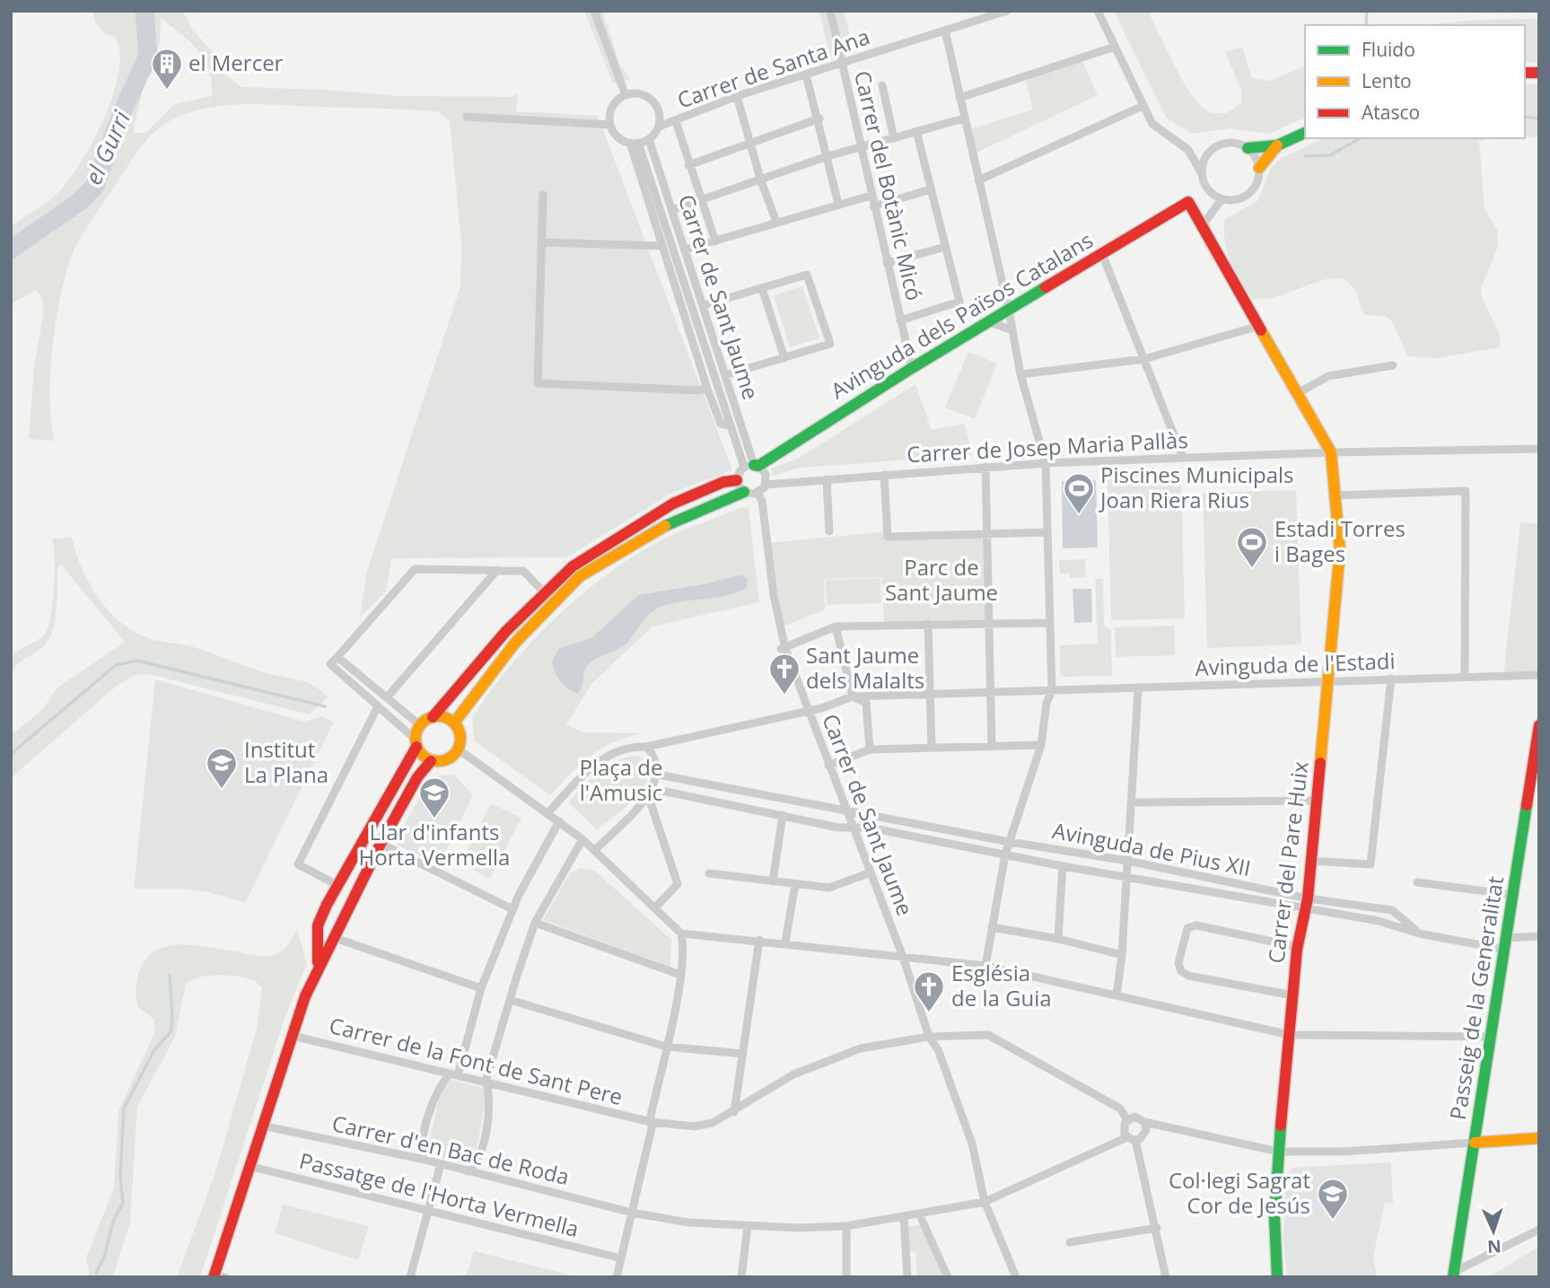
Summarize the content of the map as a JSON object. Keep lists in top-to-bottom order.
{
  "streets": {
    "street": [
      "Carrer de Santa Ana",
      "Carrer del Botànic Micó",
      "Carrer de Sant Jaume",
      "Avinguda dels Països Catalans",
      "Carrer de Josep Maria Pallàs",
      "Avinguda de l'Estadi",
      "Avinguda de Pius XII",
      "Carrer del Pare Huix",
      "Passeig de la Generalitat",
      "Carrer de la Font de Sant Pere",
      "Carrer d'en Bac de Roda",
      "Passatge de l'Horta Vermella"
    ]
  },
  "crossings": [
    ["Carrer de Santa Ana", "Carrer del Botànic Micó"],
    ["Carrer de Santa Ana", "Carrer de Sant Jaume"],
    ["Carrer del Botànic Micó", "Avinguda dels Països Catalans"],
    ["Carrer de Sant Jaume", "Avinguda dels Països Catalans"],
    ["Carrer de Sant Jaume", "Carrer de Josep Maria Pallàs"],
    ["Carrer de Sant Jaume", "Avinguda de l'Estadi"],
    ["Carrer de Sant Jaume", "Avinguda de Pius XII"],
    ["Carrer de Sant Jaume", "Carrer de la Font de Sant Pere"],
    ["Carrer de Sant Jaume", "Carrer d'en Bac de Roda"],
    ["Avinguda dels Països Catalans", "Carrer de Josep Maria Pallàs"],
    ["Carrer de Josep Maria Pallàs", "Carrer del Pare Huix"],
    ["Avinguda de l'Estadi", "Carrer del Pare Huix"],
    ["Avinguda de Pius XII", "Carrer del Pare Huix"],
    ["Carrer de la Font de Sant Pere", "Carrer d'en Bac de Roda"]
  ],
  "water": ["el Gurri"],
  "parks": ["Parc de Sant Jaume", "Plaça de l'Amusic"],
  "places": {
    "building": ["el Mercer"],
    "sports": ["Piscines Municipals Joan Riera Rius", "Estadi Torres i Bages"],
    "church": ["Sant Jaume dels Malalts", "Església de la Guia"],
    "school or university": ["Institut La Plana", "Llar d'infants Horta Vermella", "Col·legi Sagrat Cor de Jesús"]
  },
  "legend": ["Fluido", "Lento", "Atasco"],
  "north": "bottom"
}
